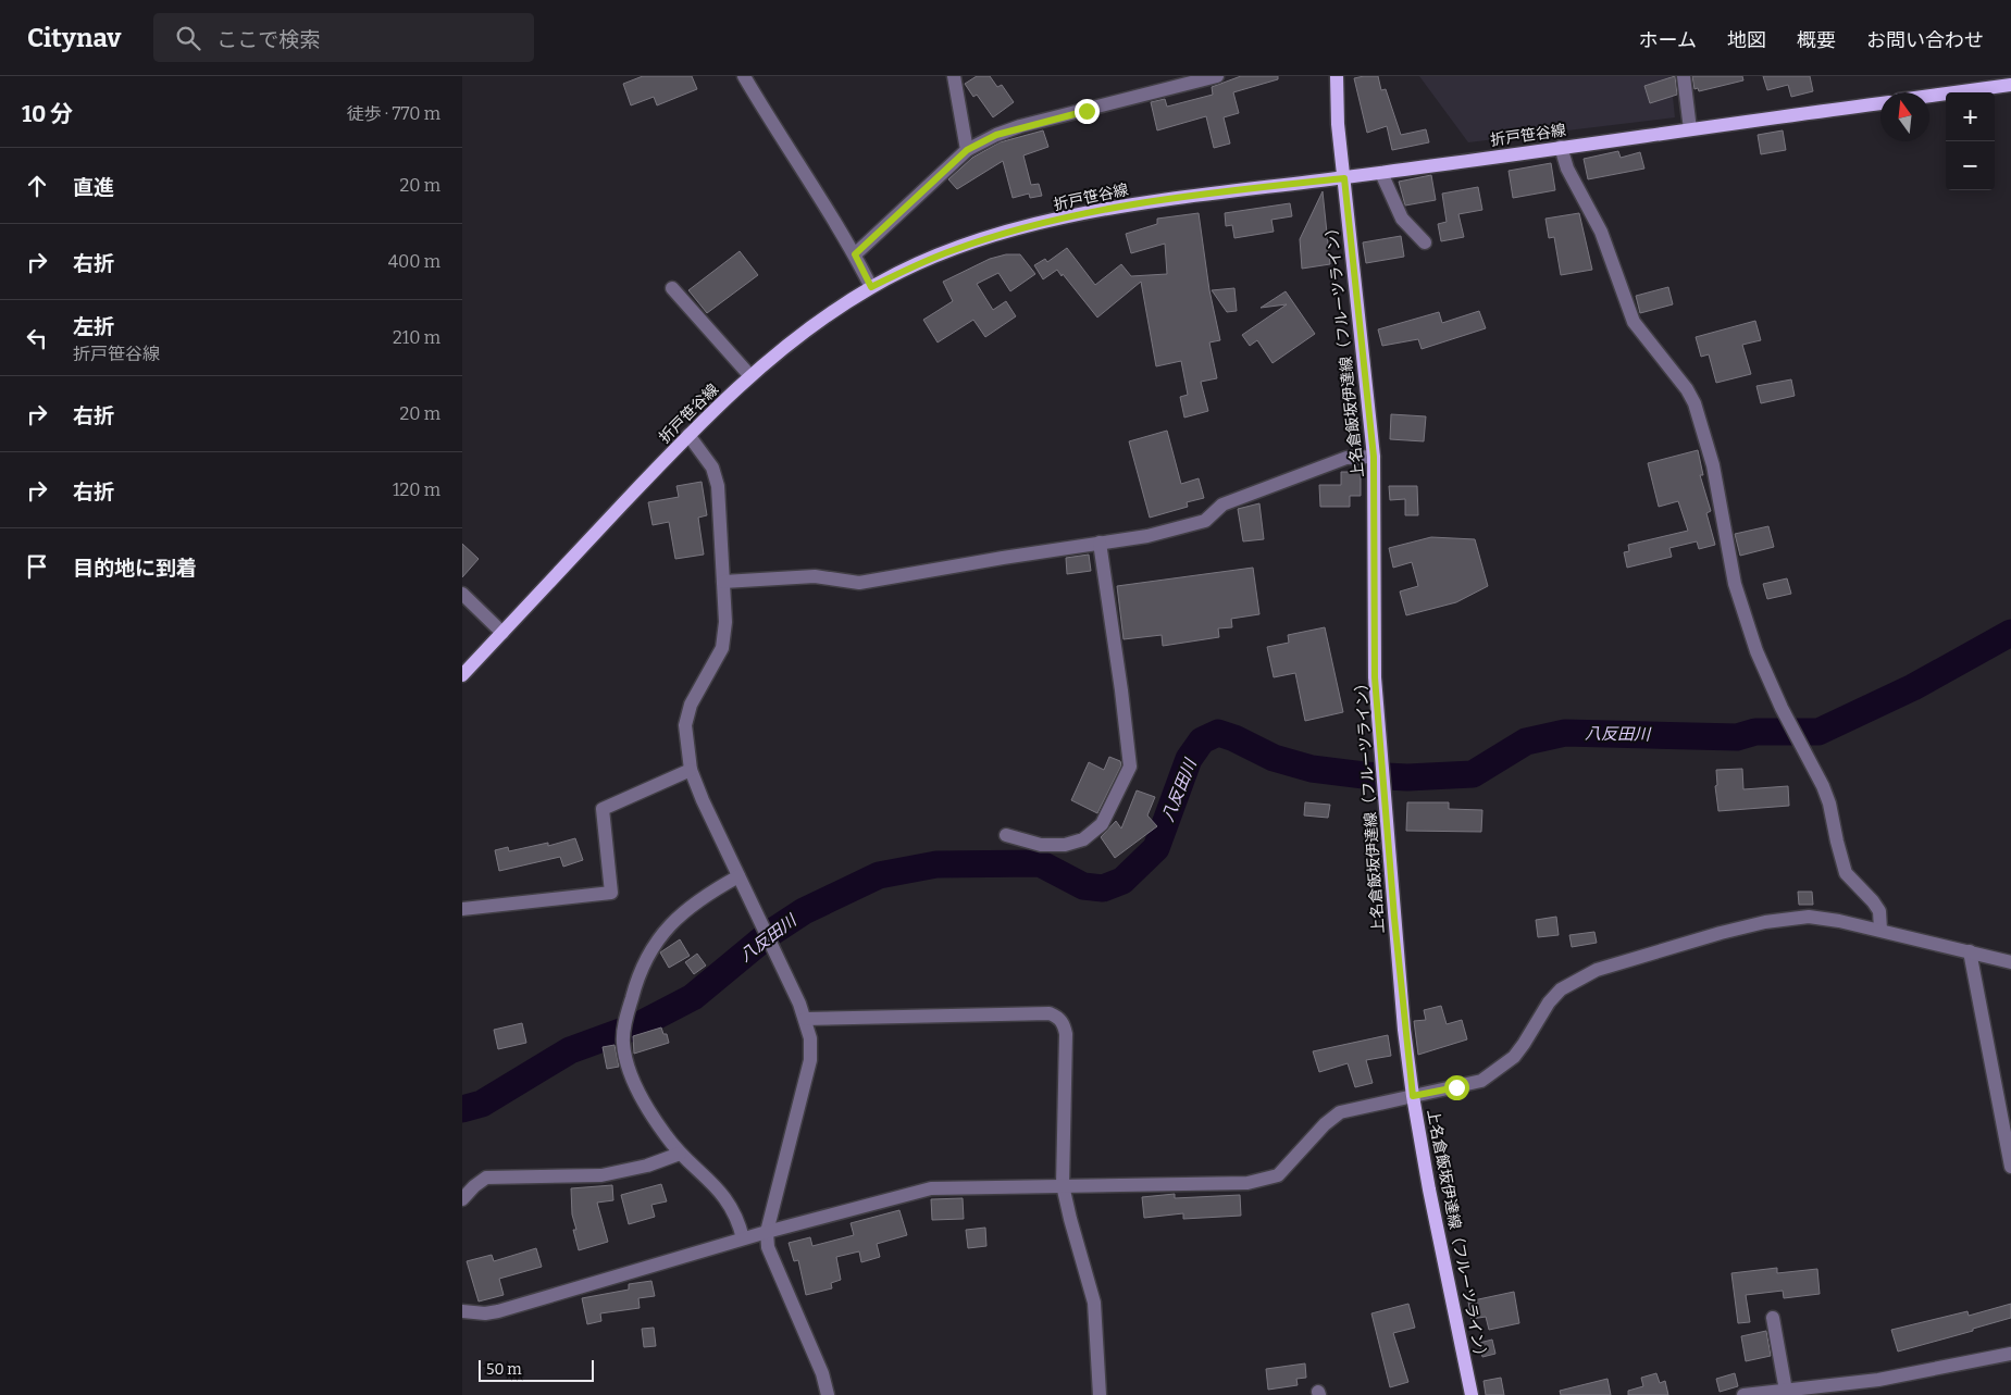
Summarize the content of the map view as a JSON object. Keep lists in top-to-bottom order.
{
  "streets": {
    "main road": ["折戸笹谷線", "上名倉飯坂伊達線（フルーツライン）"]
  },
  "crossings": [
    ["折戸笹谷線", "上名倉飯坂伊達線（フルーツライン）"]
  ],
  "water": ["八反田川"],
  "scale_bar": "50 m",
  "north": "top",
  "page": {
    "header": "Citynav",
    "search": "ここで検索",
    "nav": [
      "ホーム",
      "地図",
      "概要",
      "お問い合わせ"
    ],
    "heading": ["10 分", "徒歩 · 770 m"],
    "map_buttons": ["+", "−"],
    "list": [
      ["直進", "20 m"],
      ["右折", "400 m"],
      ["左折", "折戸笹谷線", "210 m"],
      ["右折", "20 m"],
      ["右折", "120 m"],
      "目的地に到着"
    ],
    "scale": "50 m"
  }
}
